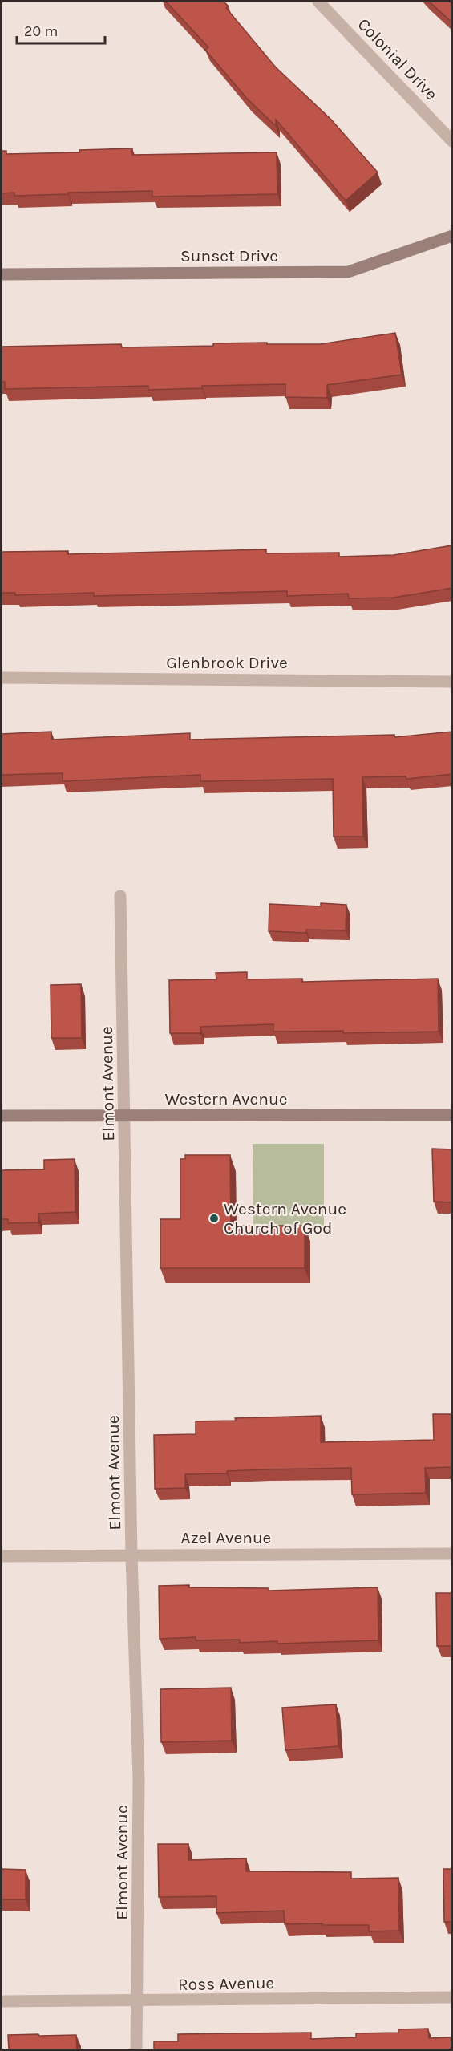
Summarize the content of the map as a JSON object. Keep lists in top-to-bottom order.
{
  "streets": {
    "street": [
      "Colonial Drive",
      "Sunset Drive",
      "Glenbrook Drive",
      "Elmont Avenue",
      "Western Avenue",
      "Azel Avenue",
      "Ross Avenue"
    ]
  },
  "crossings": [
    ["Elmont Avenue", "Western Avenue"],
    ["Elmont Avenue", "Azel Avenue"],
    ["Elmont Avenue", "Ross Avenue"]
  ],
  "places": ["Western Avenue Church of God"],
  "scale_bar": "20 m"
}
